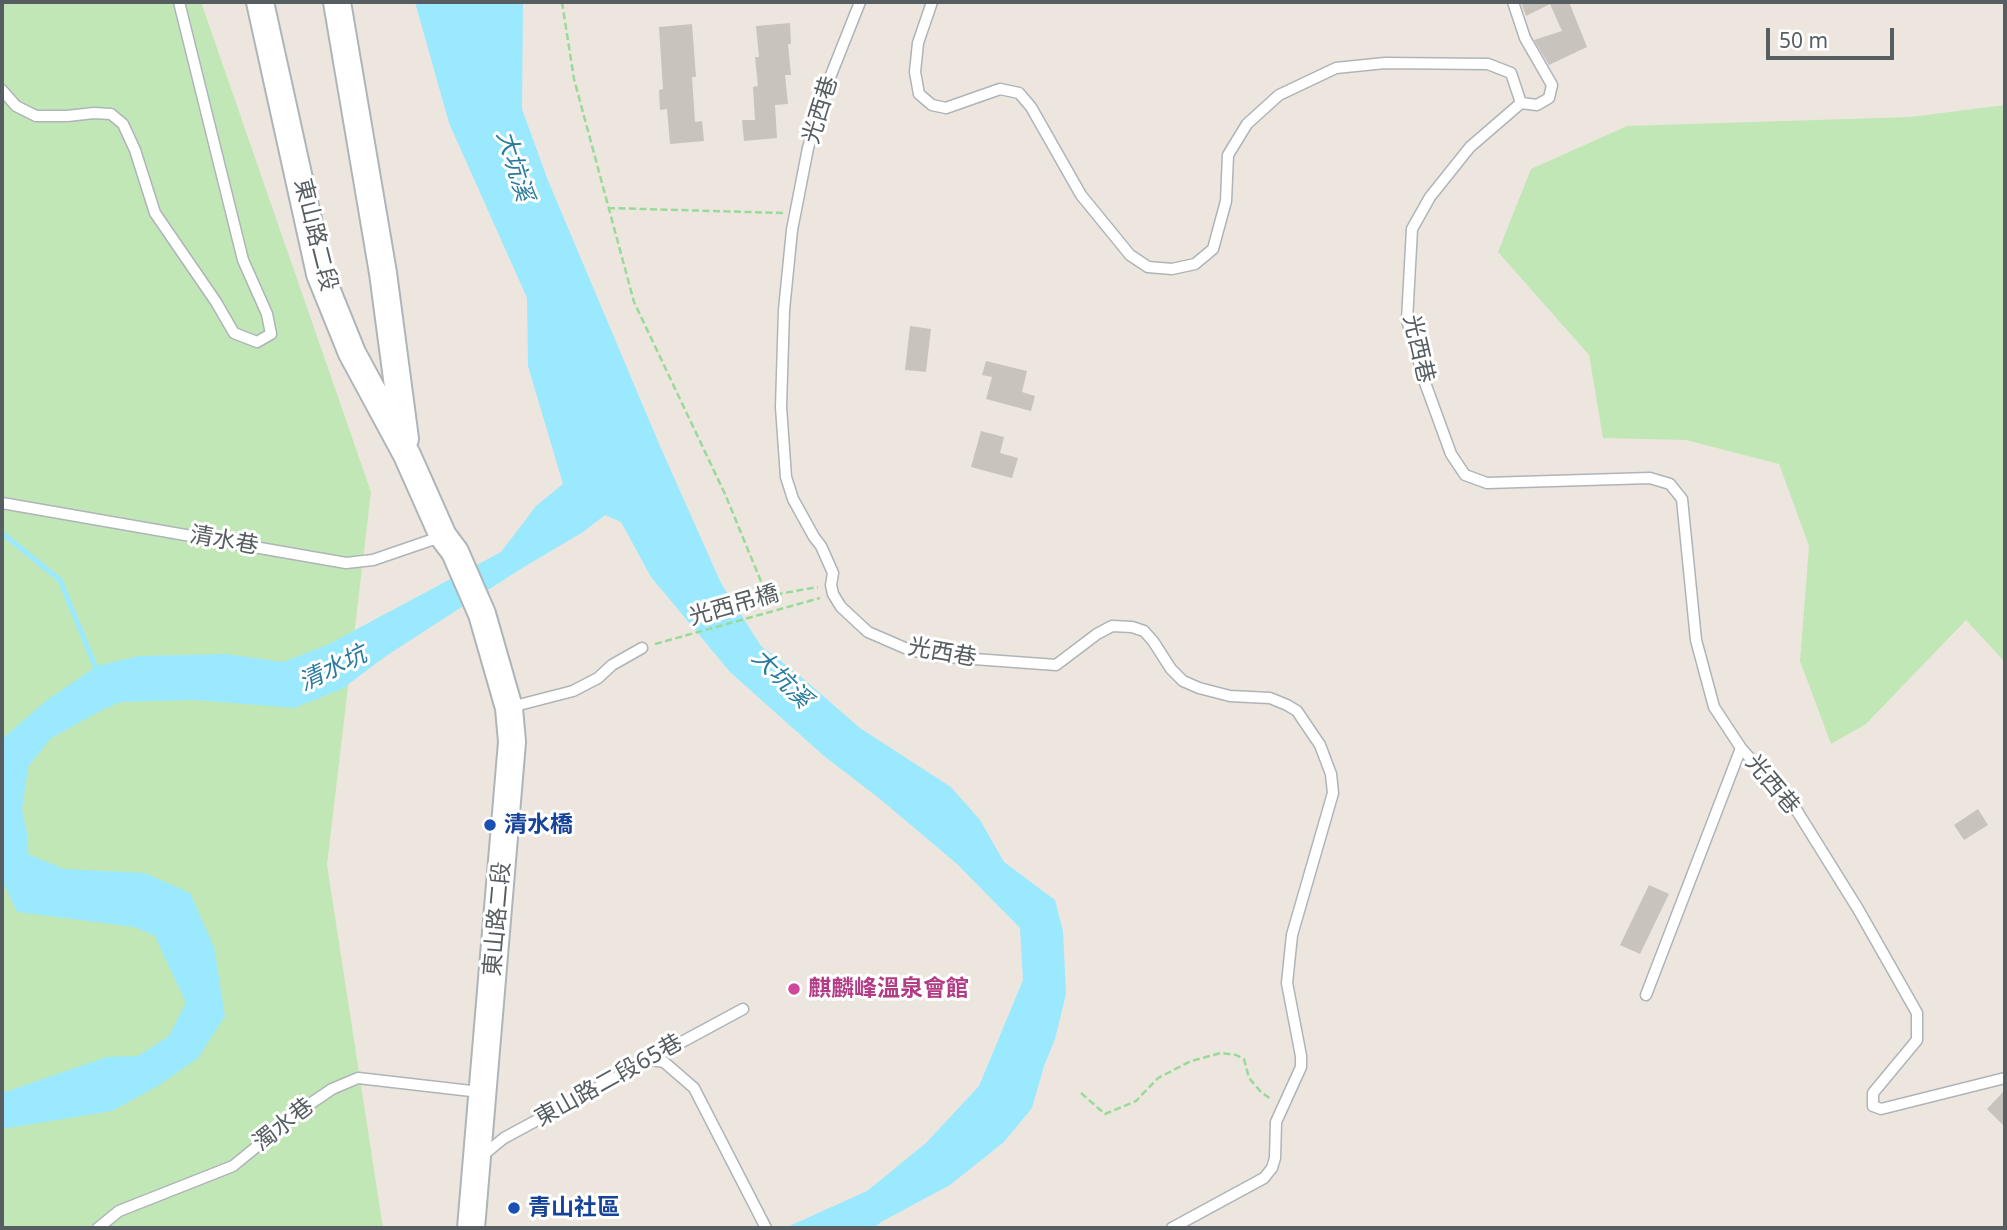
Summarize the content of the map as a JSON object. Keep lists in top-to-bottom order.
{
  "streets": {
    "main road": ["東山路二段"],
    "lane": [
      "光西巷",
      "清水巷",
      "東山路二段65巷",
      "濁水巷"
    ],
    "path": ["光西吊橋"]
  },
  "crossings": [
    ["光西巷", "光西吊橋"],
    ["東山路二段", "清水巷"],
    ["東山路二段", "東山路二段65巷"],
    ["東山路二段", "濁水巷"]
  ],
  "water": ["大坑溪", "清水坑"],
  "places": ["清水橋", "麒麟峰溫泉會館", "青山社區"],
  "scale_bar": "50 m"
}
